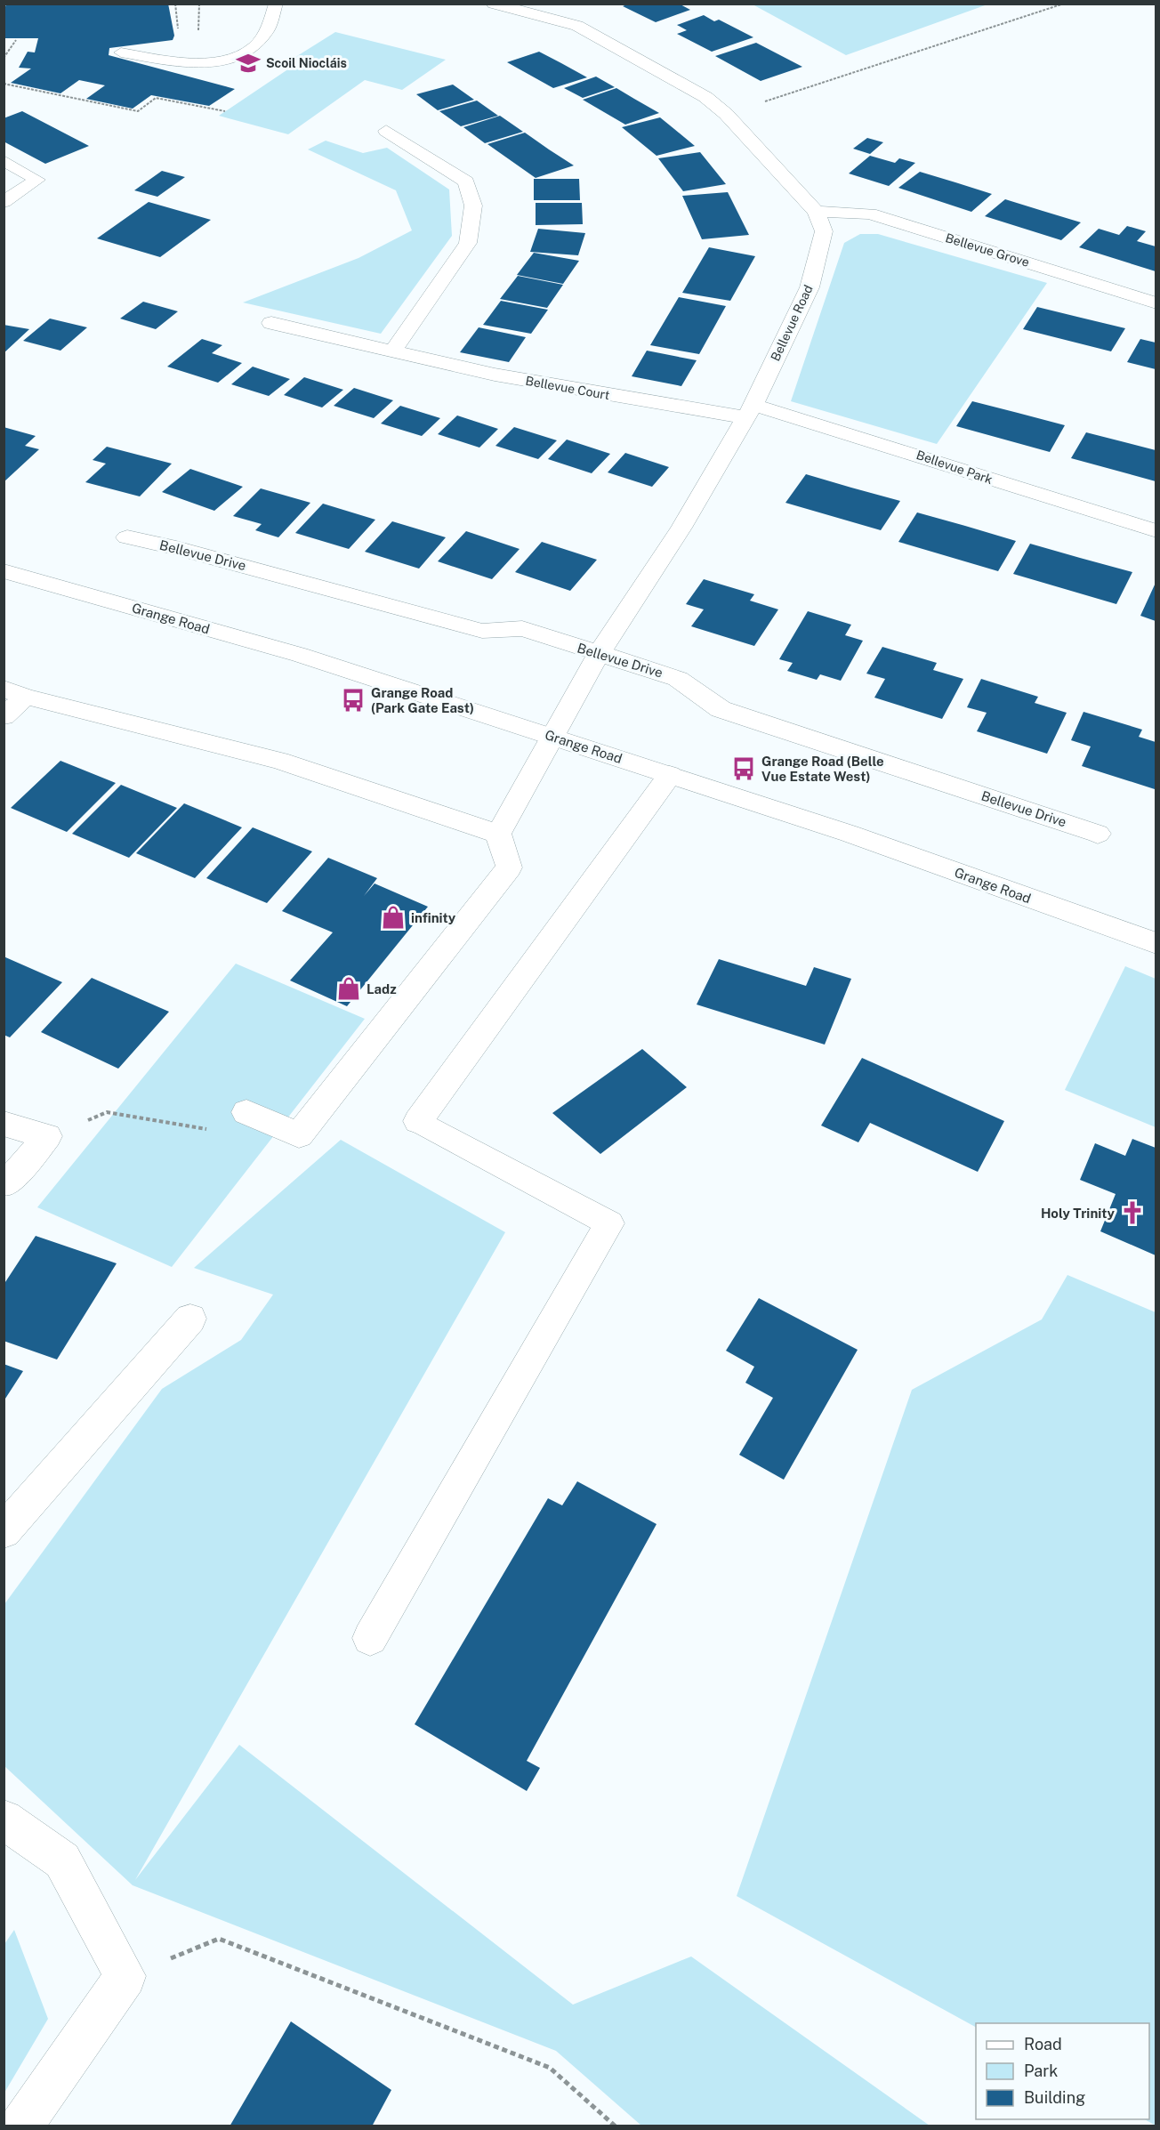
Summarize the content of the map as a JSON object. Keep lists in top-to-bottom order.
{
  "streets": {
    "street": [
      "Bellevue Grove",
      "Bellevue Road",
      "Bellevue Court",
      "Bellevue Park",
      "Bellevue Drive",
      "Grange Road"
    ]
  },
  "crossings": [
    ["Bellevue Grove", "Bellevue Road"],
    ["Bellevue Road", "Bellevue Court"],
    ["Bellevue Road", "Bellevue Park"],
    ["Bellevue Road", "Bellevue Drive"],
    ["Bellevue Road", "Grange Road"],
    ["Bellevue Court", "Bellevue Park"]
  ],
  "places": {
    "school or university": ["Scoil Niocláis"],
    "bus stop": ["Grange Road (Park Gate East)", "Grange Road (Belle Vue Estate West)"],
    "shop": ["infinity", "Ladz"],
    "church": ["Holy Trinity"]
  },
  "legend": ["Road", "Park", "Building"]
}
